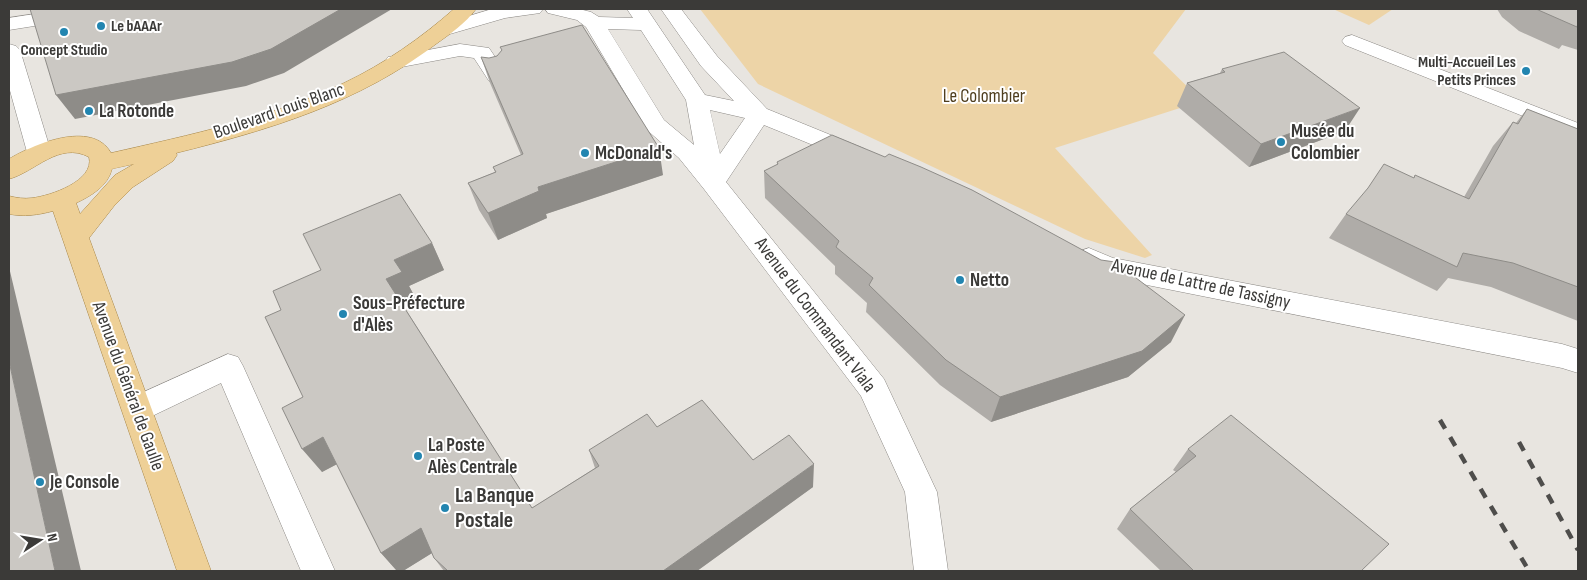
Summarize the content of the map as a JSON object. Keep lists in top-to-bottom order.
{
  "streets": {
    "main road": ["Boulevard Louis Blanc", "Avenue du Général de Gaulle"],
    "street": ["Avenue de Lattre de Tassigny", "Avenue du Commandant Viala"]
  },
  "parks": ["Le Colombier"],
  "places": [
    "Le bAAAr",
    "Concept Studio",
    "Multi-Accueil Les Petits Princes",
    "La Rotonde",
    "Musée du Colombier",
    "McDonald's",
    "Netto",
    "Sous-Préfecture d'Alès",
    "La Poste Alès Centrale",
    "Je Console",
    "La Banque Postale"
  ],
  "north": "right"
}
